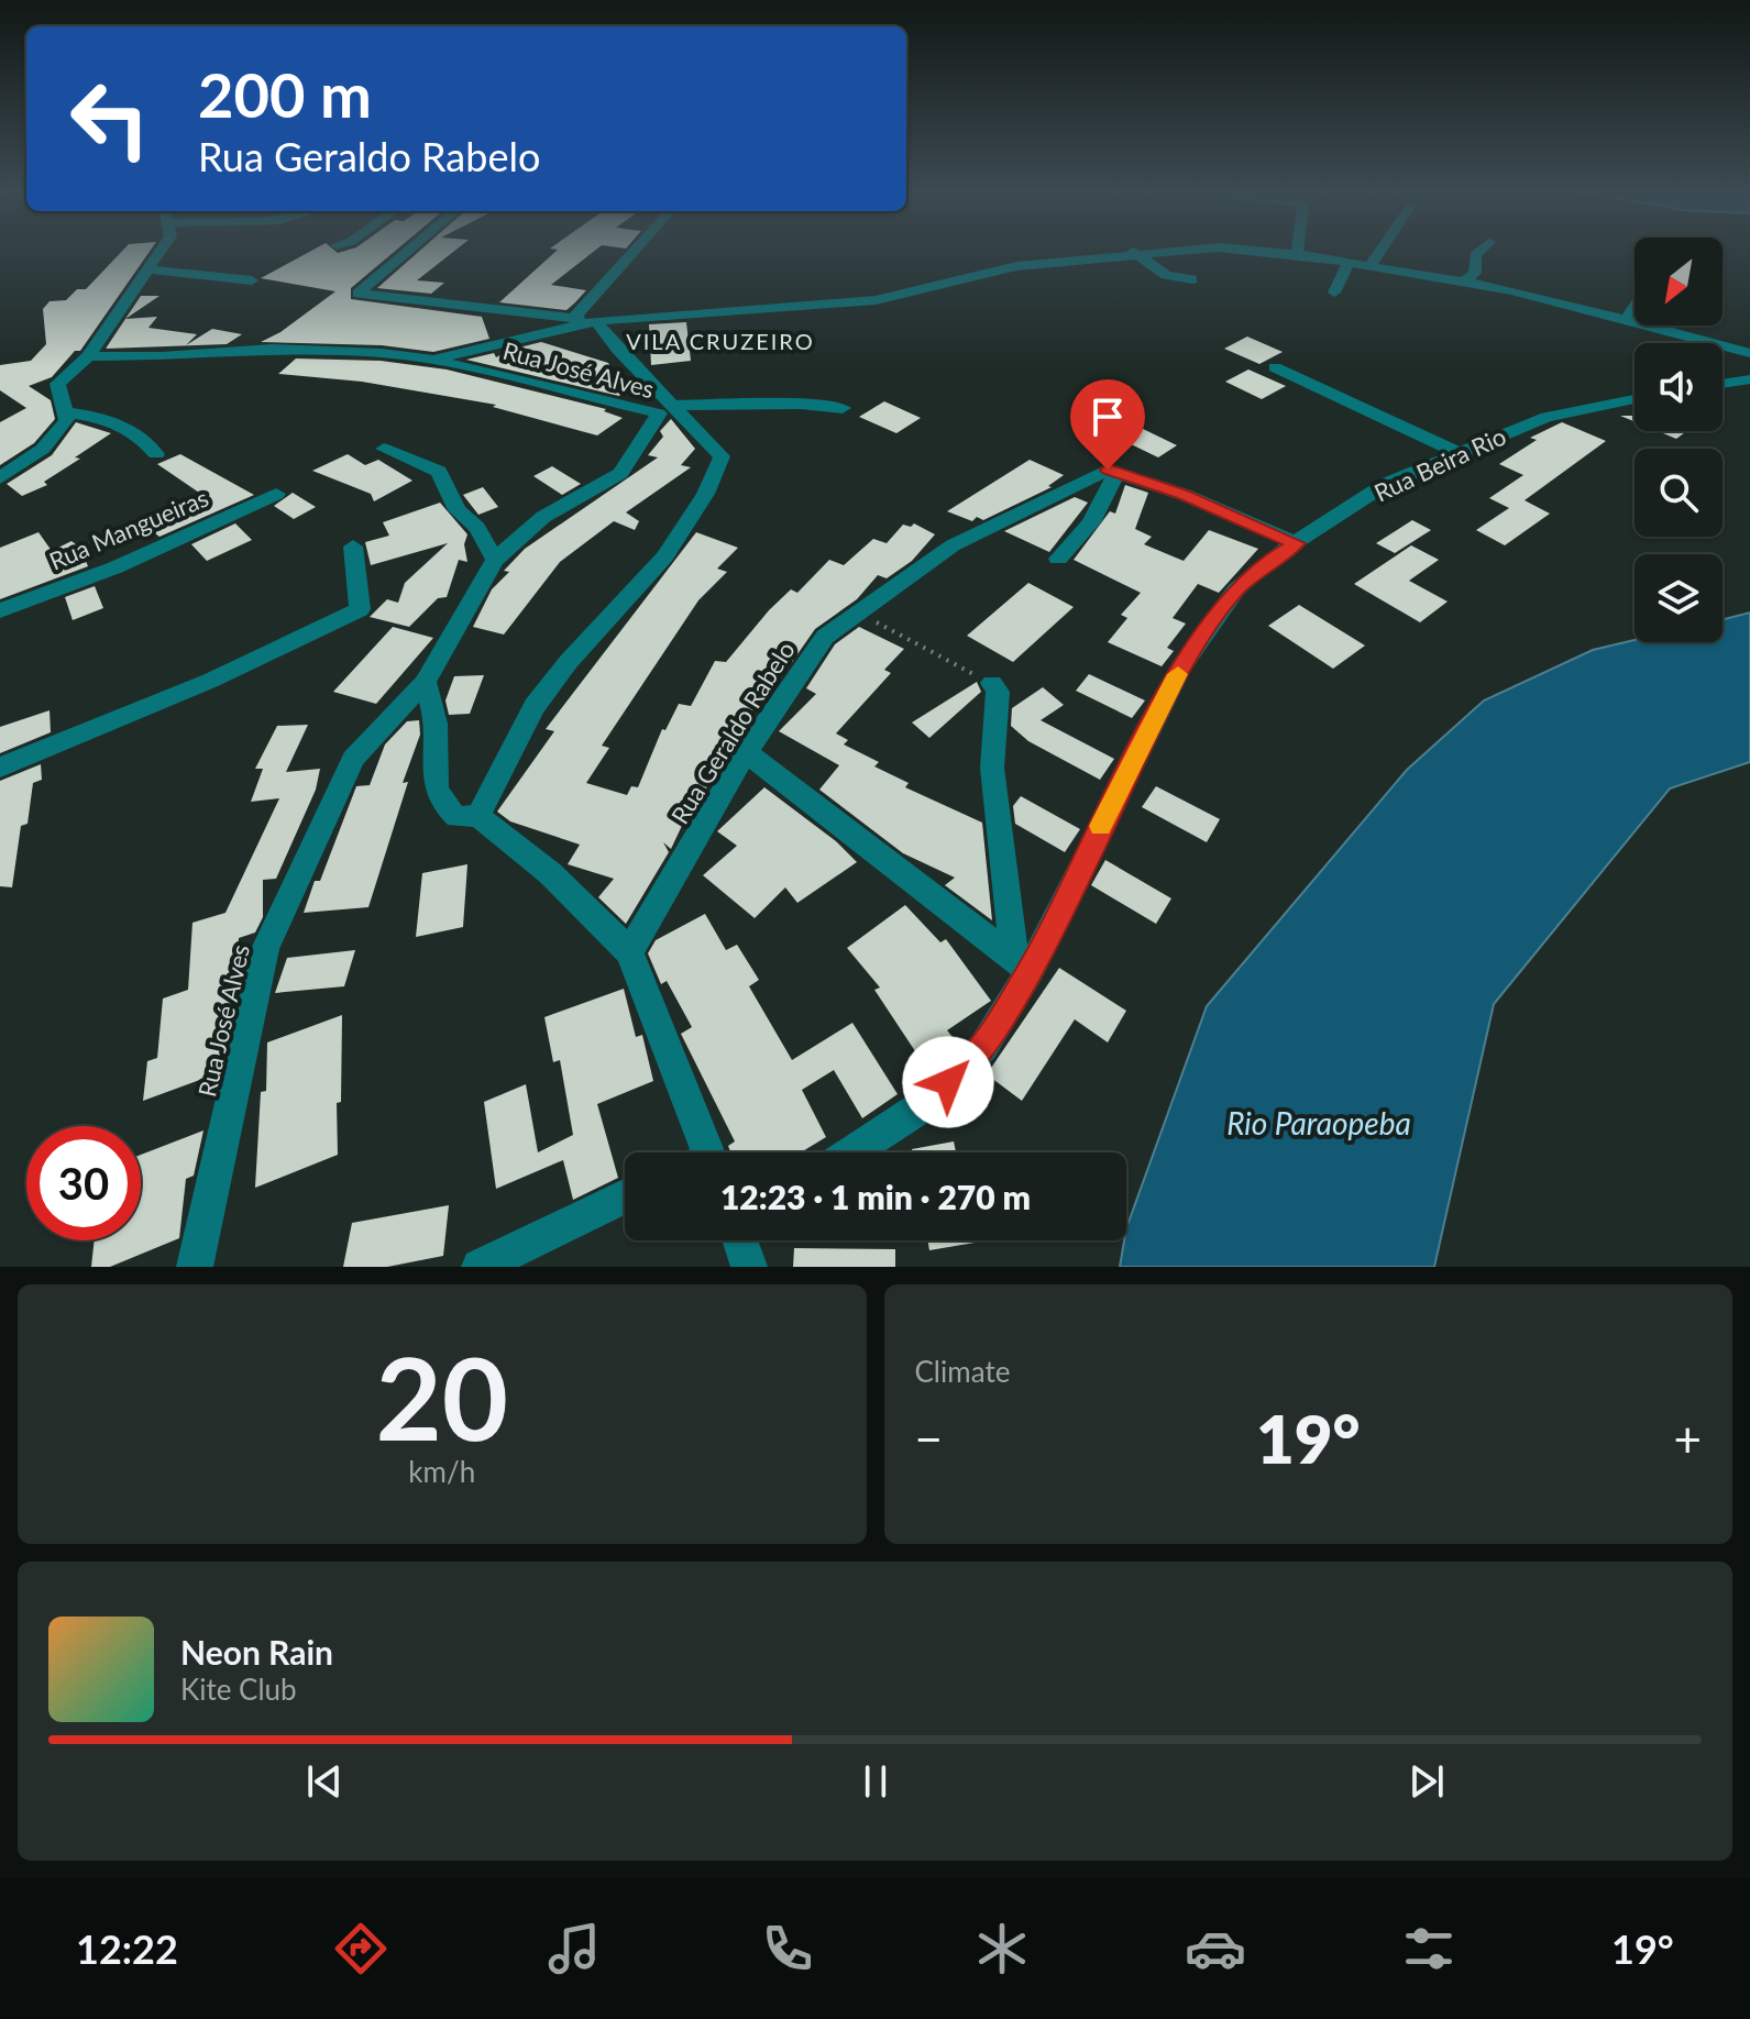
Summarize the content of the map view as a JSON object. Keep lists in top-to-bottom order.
{
  "streets": {
    "street": [
      "Rua José Alves",
      "Rua Beira Rio",
      "Rua Mangueiras",
      "Rua Geraldo Rabelo"
    ]
  },
  "districts": ["VILA CRUZEIRO"],
  "water": ["Rio Paraopeba"],
  "north": "bottom left",
  "page": {
    "turn": ["200 m", "Rua Geraldo Rabelo"],
    "limit": "30",
    "trip": "12:23 · 1 min · 270 m",
    "tile": [
      ["20", "km/h"],
      "Climate"
    ],
    "heat": ["−", "19°", "+"],
    "song": ["Neon Rain", "Kite Club"],
    "tabs": ["12:22", "19°"]
  }
}
